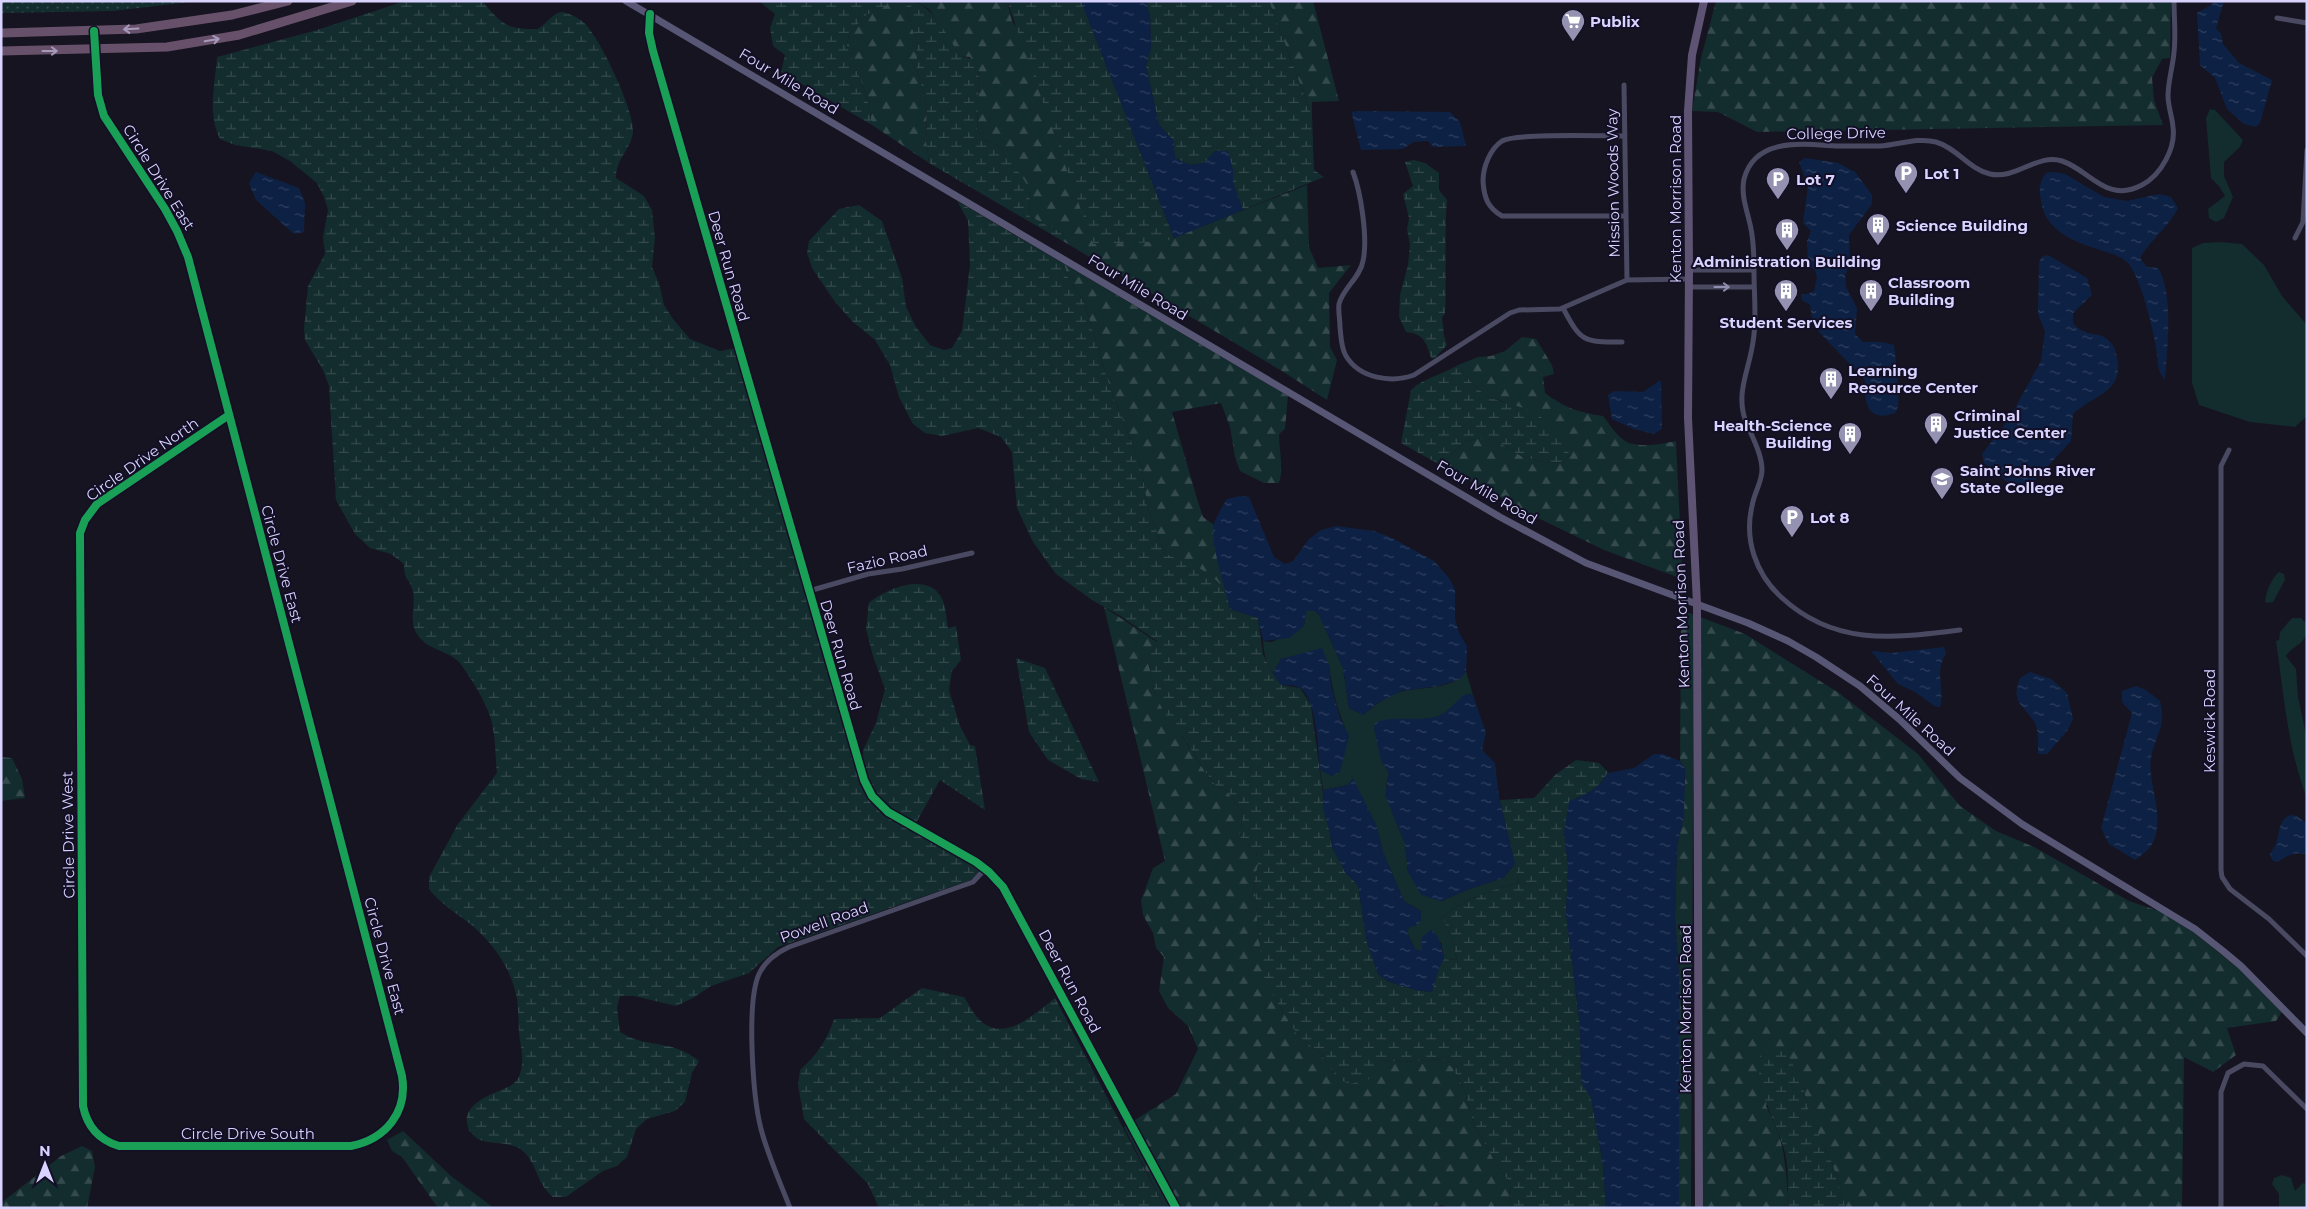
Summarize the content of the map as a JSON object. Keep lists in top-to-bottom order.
{
  "streets": {
    "main road": ["Four Mile Road", "Kenton Morrison Road"],
    "street": [
      "College Drive",
      "Circle Drive East",
      "Mission Woods Way",
      "Deer Run Road",
      "Circle Drive North",
      "Fazio Road",
      "Keswick Road",
      "Circle Drive West",
      "Powell Road",
      "Circle Drive South"
    ]
  },
  "crossings": [
    ["Four Mile Road", "Kenton Morrison Road"],
    ["Four Mile Road", "Deer Run Road"],
    ["Circle Drive East", "Circle Drive North"],
    ["Circle Drive East", "Circle Drive South"],
    ["Deer Run Road", "Fazio Road"],
    ["Deer Run Road", "Powell Road"],
    ["Circle Drive North", "Circle Drive West"],
    ["Circle Drive West", "Circle Drive South"]
  ],
  "places": {
    "supermarket": ["Publix"],
    "parking": ["Lot 1", "Lot 7", "Lot 8"],
    "building": [
      "Science Building",
      "Administration Building",
      "Student Services",
      "Classroom Building",
      "Learning Resource Center",
      "Criminal Justice Center",
      "Health-Science Building"
    ],
    "school or university": ["Saint Johns River State College"]
  },
  "north": "top"
}
